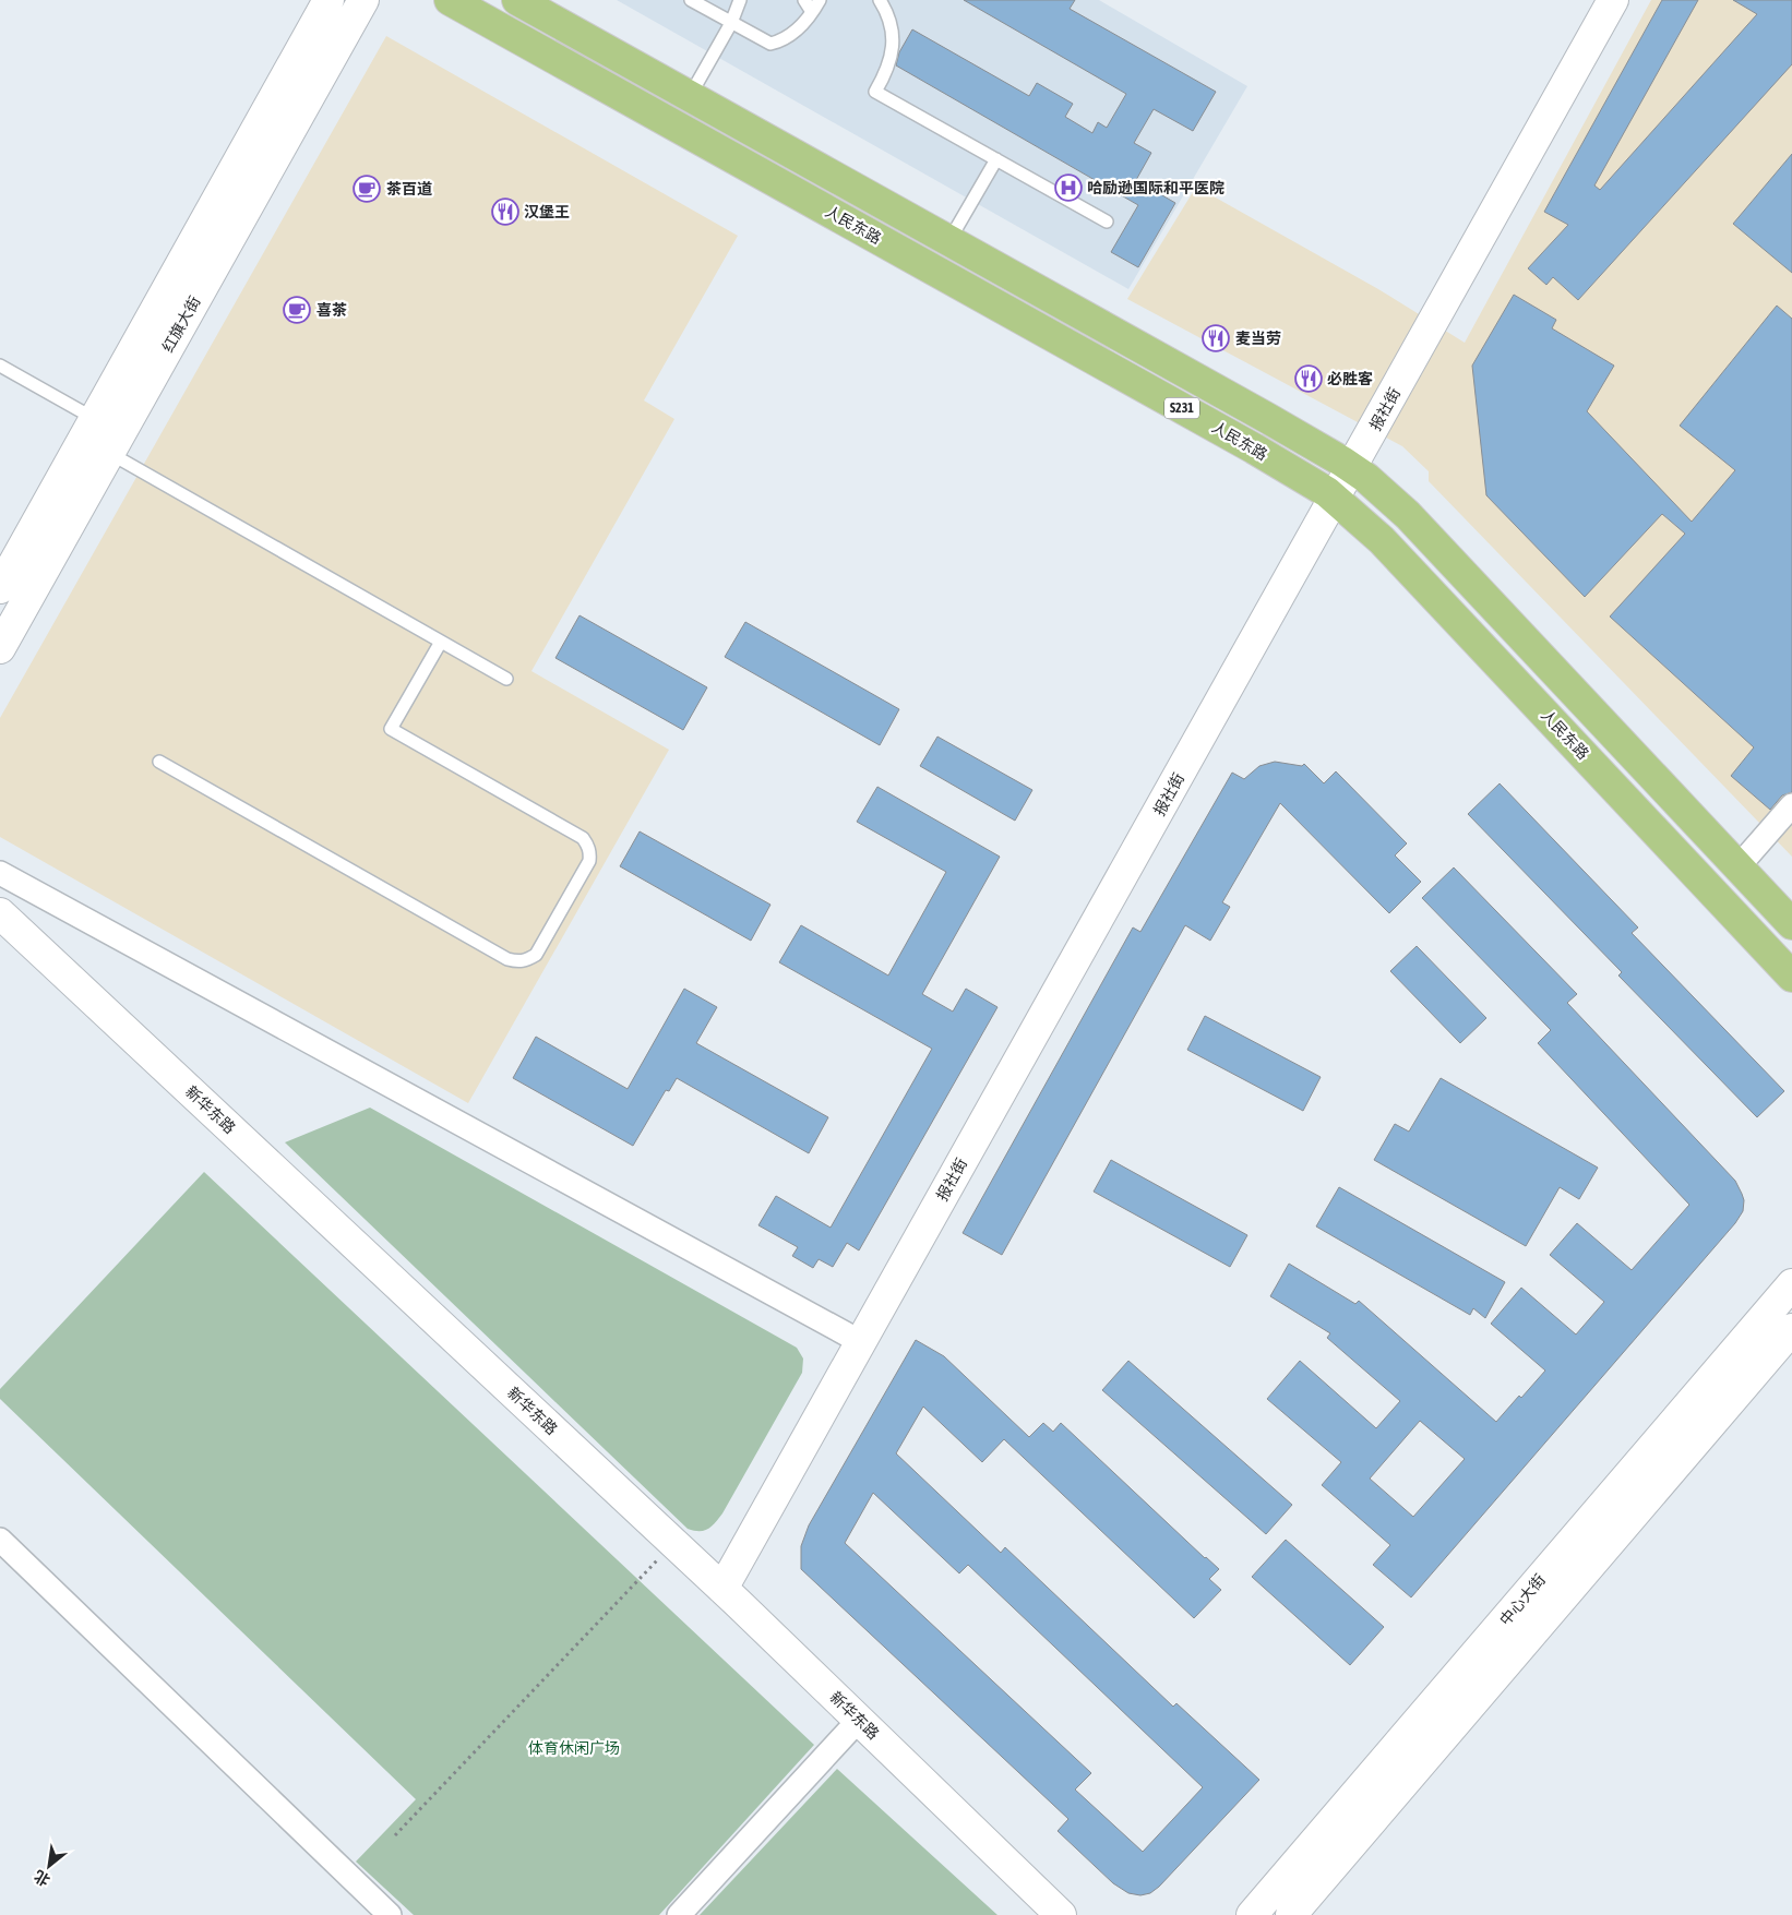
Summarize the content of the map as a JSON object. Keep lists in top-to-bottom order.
{
  "streets": {
    "main road": ["人民东路", "S231"],
    "street": [
      "红旗大街",
      "报社街",
      "新华东路",
      "中心大街"
    ]
  },
  "crossings": [
    ["人民东路", "报社街"],
    ["S231", "报社街"],
    ["报社街", "新华东路"]
  ],
  "parks": ["体育休闲广场"],
  "places": {
    "hospital": ["哈励逊国际和平医院"],
    "cafe": ["茶百道", "喜茶"],
    "restaurant": ["汉堡王", "麦当劳", "必胜客"]
  },
  "north": "bottom left"
}
